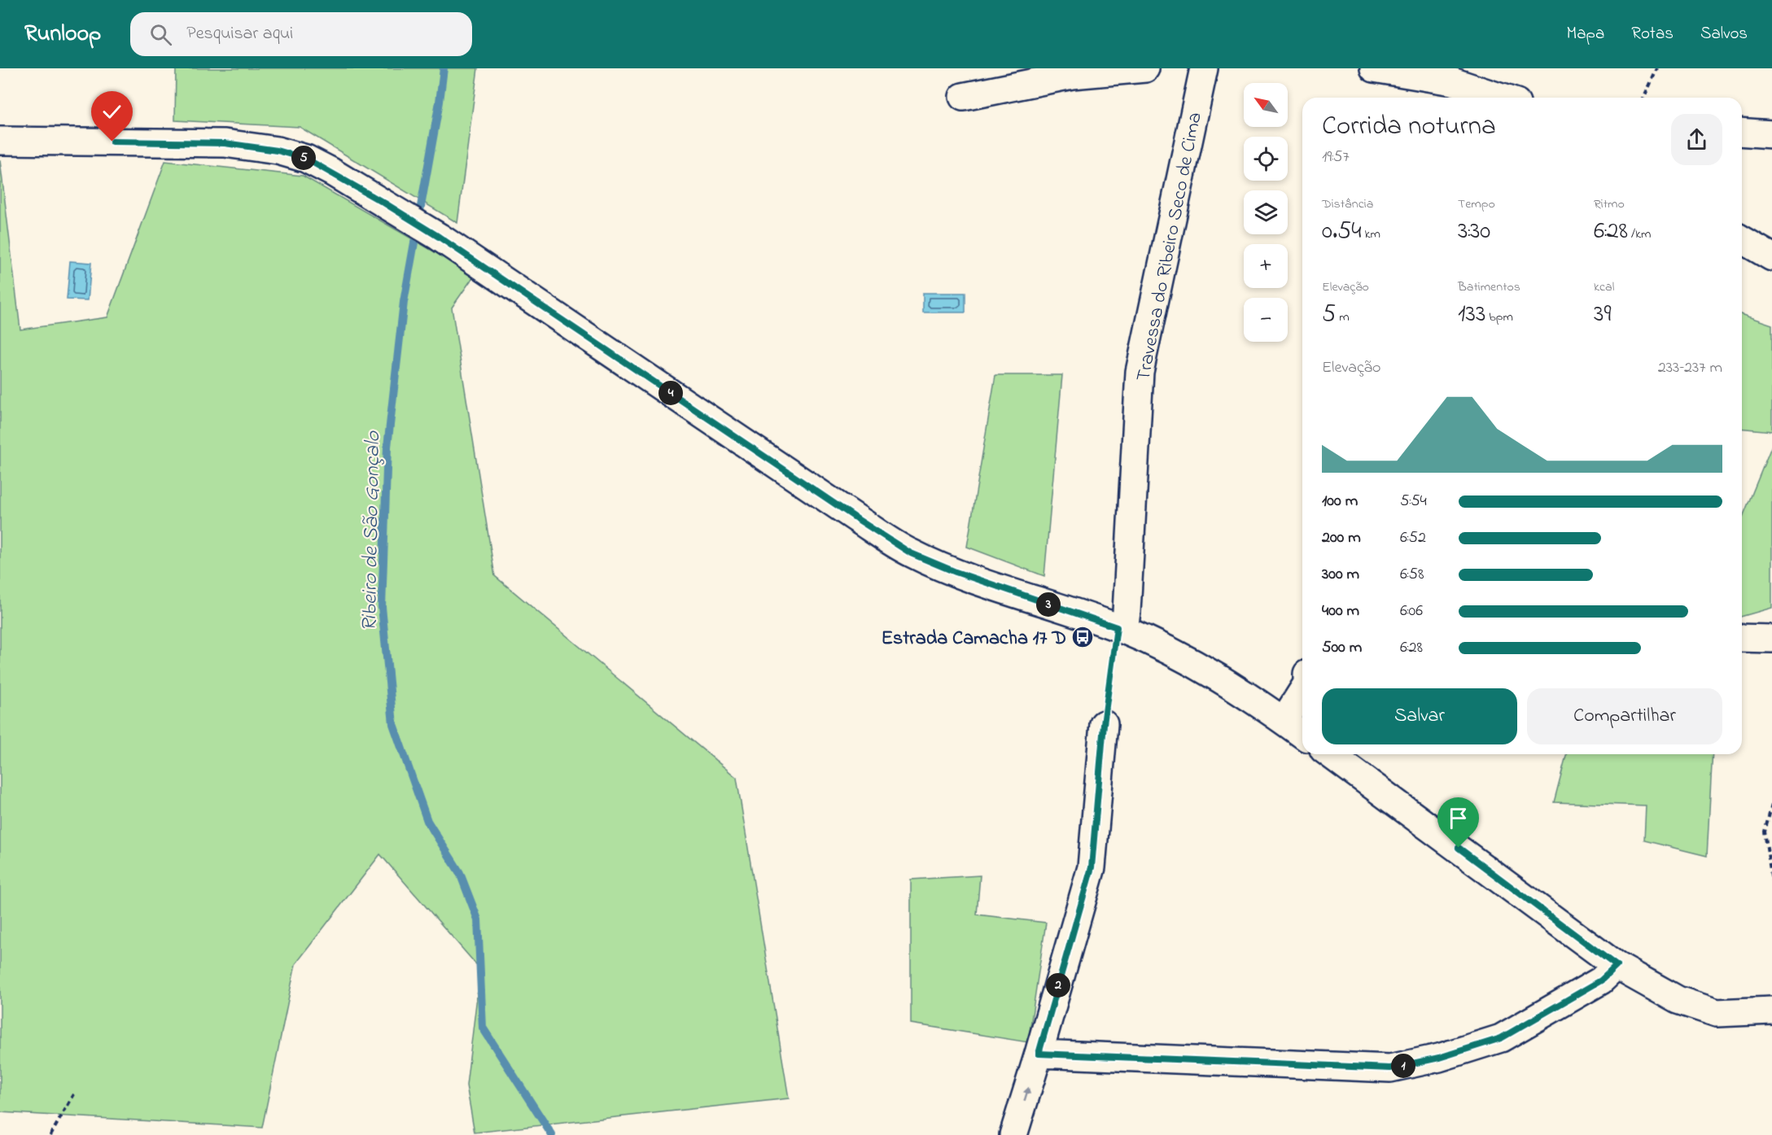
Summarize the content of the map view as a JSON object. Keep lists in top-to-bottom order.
{
  "streets": {
    "street": ["Travessa do Ribeiro Seco de Cima"]
  },
  "water": ["Ribeiro de São Gonçalo"],
  "places": {
    "bus stop": ["Estrada Camacha 17 D"]
  },
  "north": "top left",
  "page": {
    "header": "Runloop",
    "search": "Pesquisar aqui",
    "nav": ["Mapa", "Rotas", "Salvos"],
    "map_buttons": ["+", "−"],
    "heading": ["Corrida noturna", "19:57"],
    "pins": [
      "5",
      "4",
      "3",
      "2",
      "1"
    ],
    "stats": [
      ["Distância", "0.54 km"],
      ["Tempo", "3:30"],
      ["Ritmo", "6:28 /km"],
      ["Elevação", "5 m"],
      ["Batimentos", "133 bpm"],
      ["kcal", "39"]
    ],
    "chart": ["Elevação", "233–237 m"],
    "list": [
      {
        "name": "100 m",
        "note": "5:54"
      },
      {
        "name": "200 m",
        "note": "6:52"
      },
      {
        "name": "300 m",
        "note": "6:58"
      },
      {
        "name": "400 m",
        "note": "6:06"
      },
      {
        "name": "500 m",
        "note": "6:28"
      }
    ],
    "buttons": ["Salvar", "Compartilhar"]
  }
}
